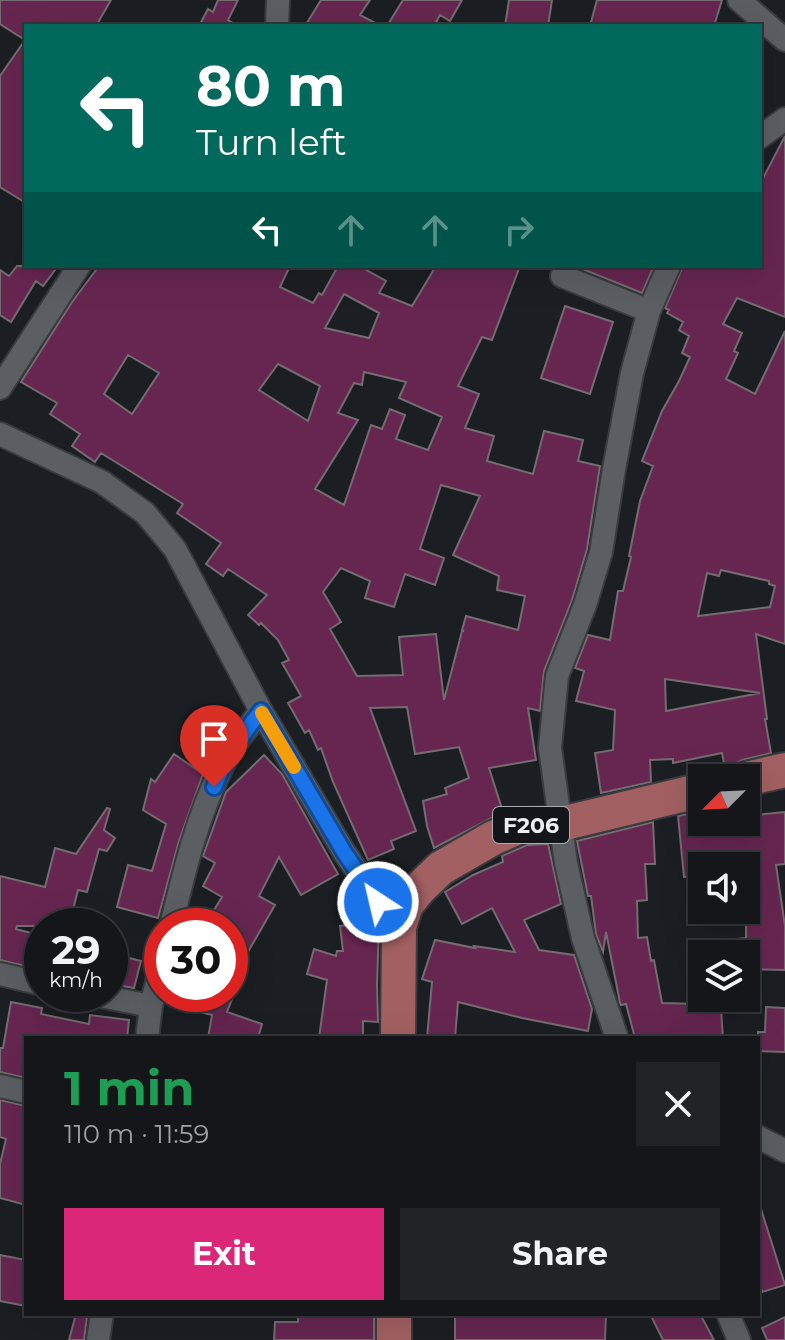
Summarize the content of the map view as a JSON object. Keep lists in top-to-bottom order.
{
  "streets": {
    "main road": ["F206"]
  },
  "north": "bottom left",
  "page": {
    "turn": ["80 m", "Turn left"],
    "speed": "29 km/h",
    "limit": "30",
    "heading": ["1 min", "110 m · 11:59"],
    "buttons": ["Exit", "Share"]
  }
}
